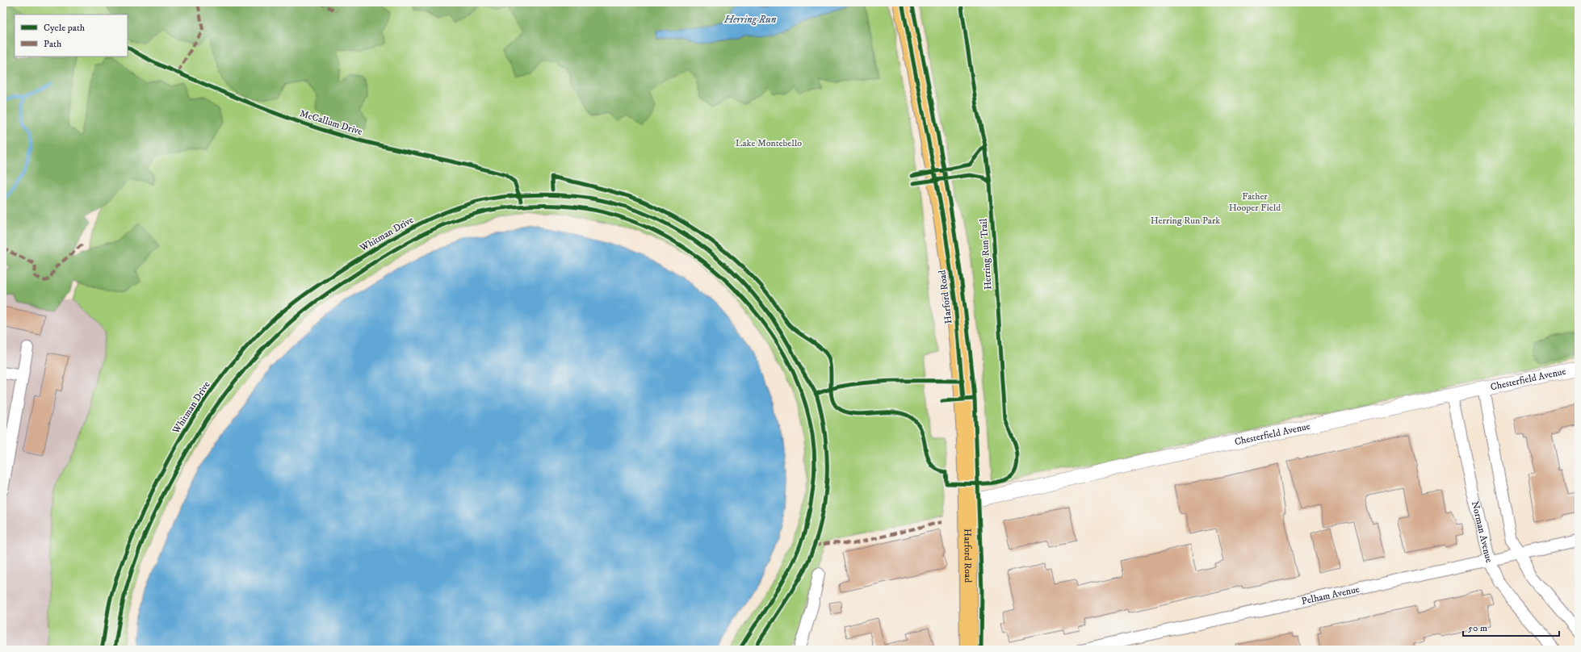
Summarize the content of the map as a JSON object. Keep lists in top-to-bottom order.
{
  "streets": {
    "main road": ["Harford Road"],
    "street": ["Chesterfield Avenue", "Norman Avenue", "Pelham Avenue"],
    "cycle path": ["McCallum Drive", "Whitman Drive", "Herring Run Trail"]
  },
  "crossings": [
    ["Harford Road", "Chesterfield Avenue"],
    ["Chesterfield Avenue", "Norman Avenue"],
    ["Norman Avenue", "Pelham Avenue"]
  ],
  "water": ["Herring Run"],
  "parks": ["Lake Montebello", "Father Hooper Field", "Herring Run Park"],
  "legend": ["Cycle path", "Path"],
  "scale_bar": "50 m"
}
